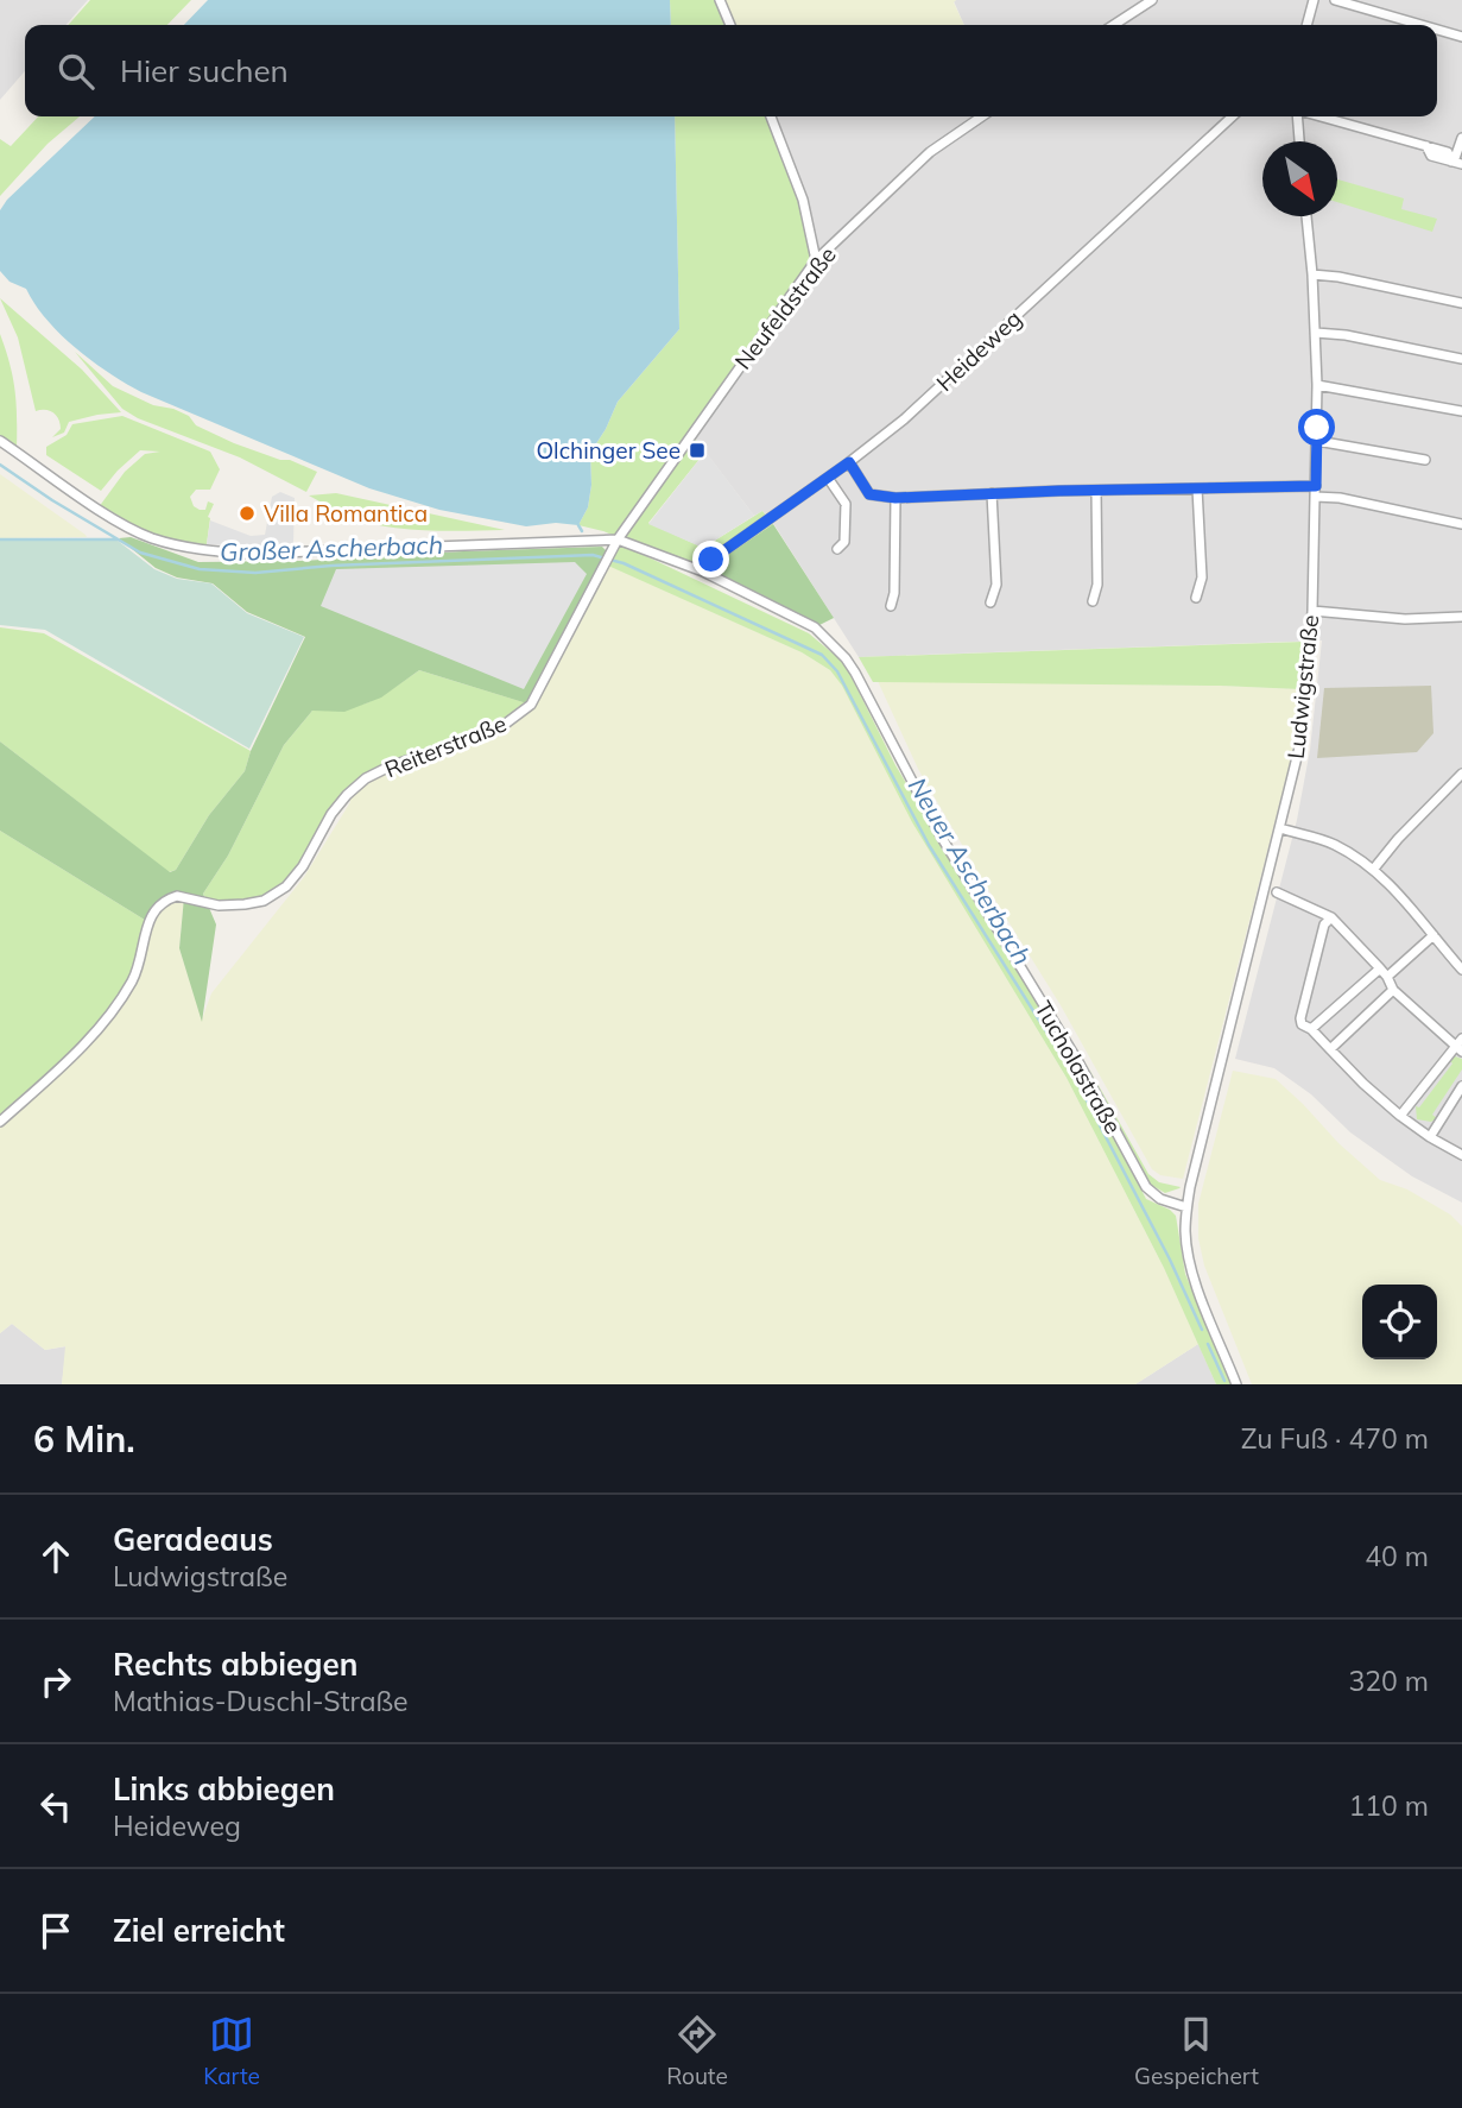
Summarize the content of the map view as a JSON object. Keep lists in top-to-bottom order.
{
  "streets": {
    "street": [
      "Neufeldstraße",
      "Heideweg",
      "Ludwigstraße",
      "Reiterstraße",
      "Tucholastraße"
    ]
  },
  "crossings": [
    ["Neufeldstraße", "Reiterstraße"],
    ["Neufeldstraße", "Tucholastraße"],
    ["Heideweg", "Tucholastraße"],
    ["Ludwigstraße", "Tucholastraße"],
    ["Reiterstraße", "Tucholastraße"]
  ],
  "water": ["Großer Ascherbach", "Neuer Ascherbach"],
  "places": {
    "transit": ["Olchinger See"],
    "other": ["Villa Romantica"]
  },
  "north": "bottom right",
  "page": {
    "search": "Hier suchen",
    "heading": ["6 Min.", "Zu Fuß · 470 m"],
    "list": [
      ["Geradeaus", "Ludwigstraße", "40 m"],
      ["Rechts abbiegen", "Mathias-Duschl-Straße", "320 m"],
      ["Links abbiegen", "Heideweg", "110 m"],
      "Ziel erreicht"
    ],
    "nav": ["Karte", "Route", "Gespeichert"]
  }
}
